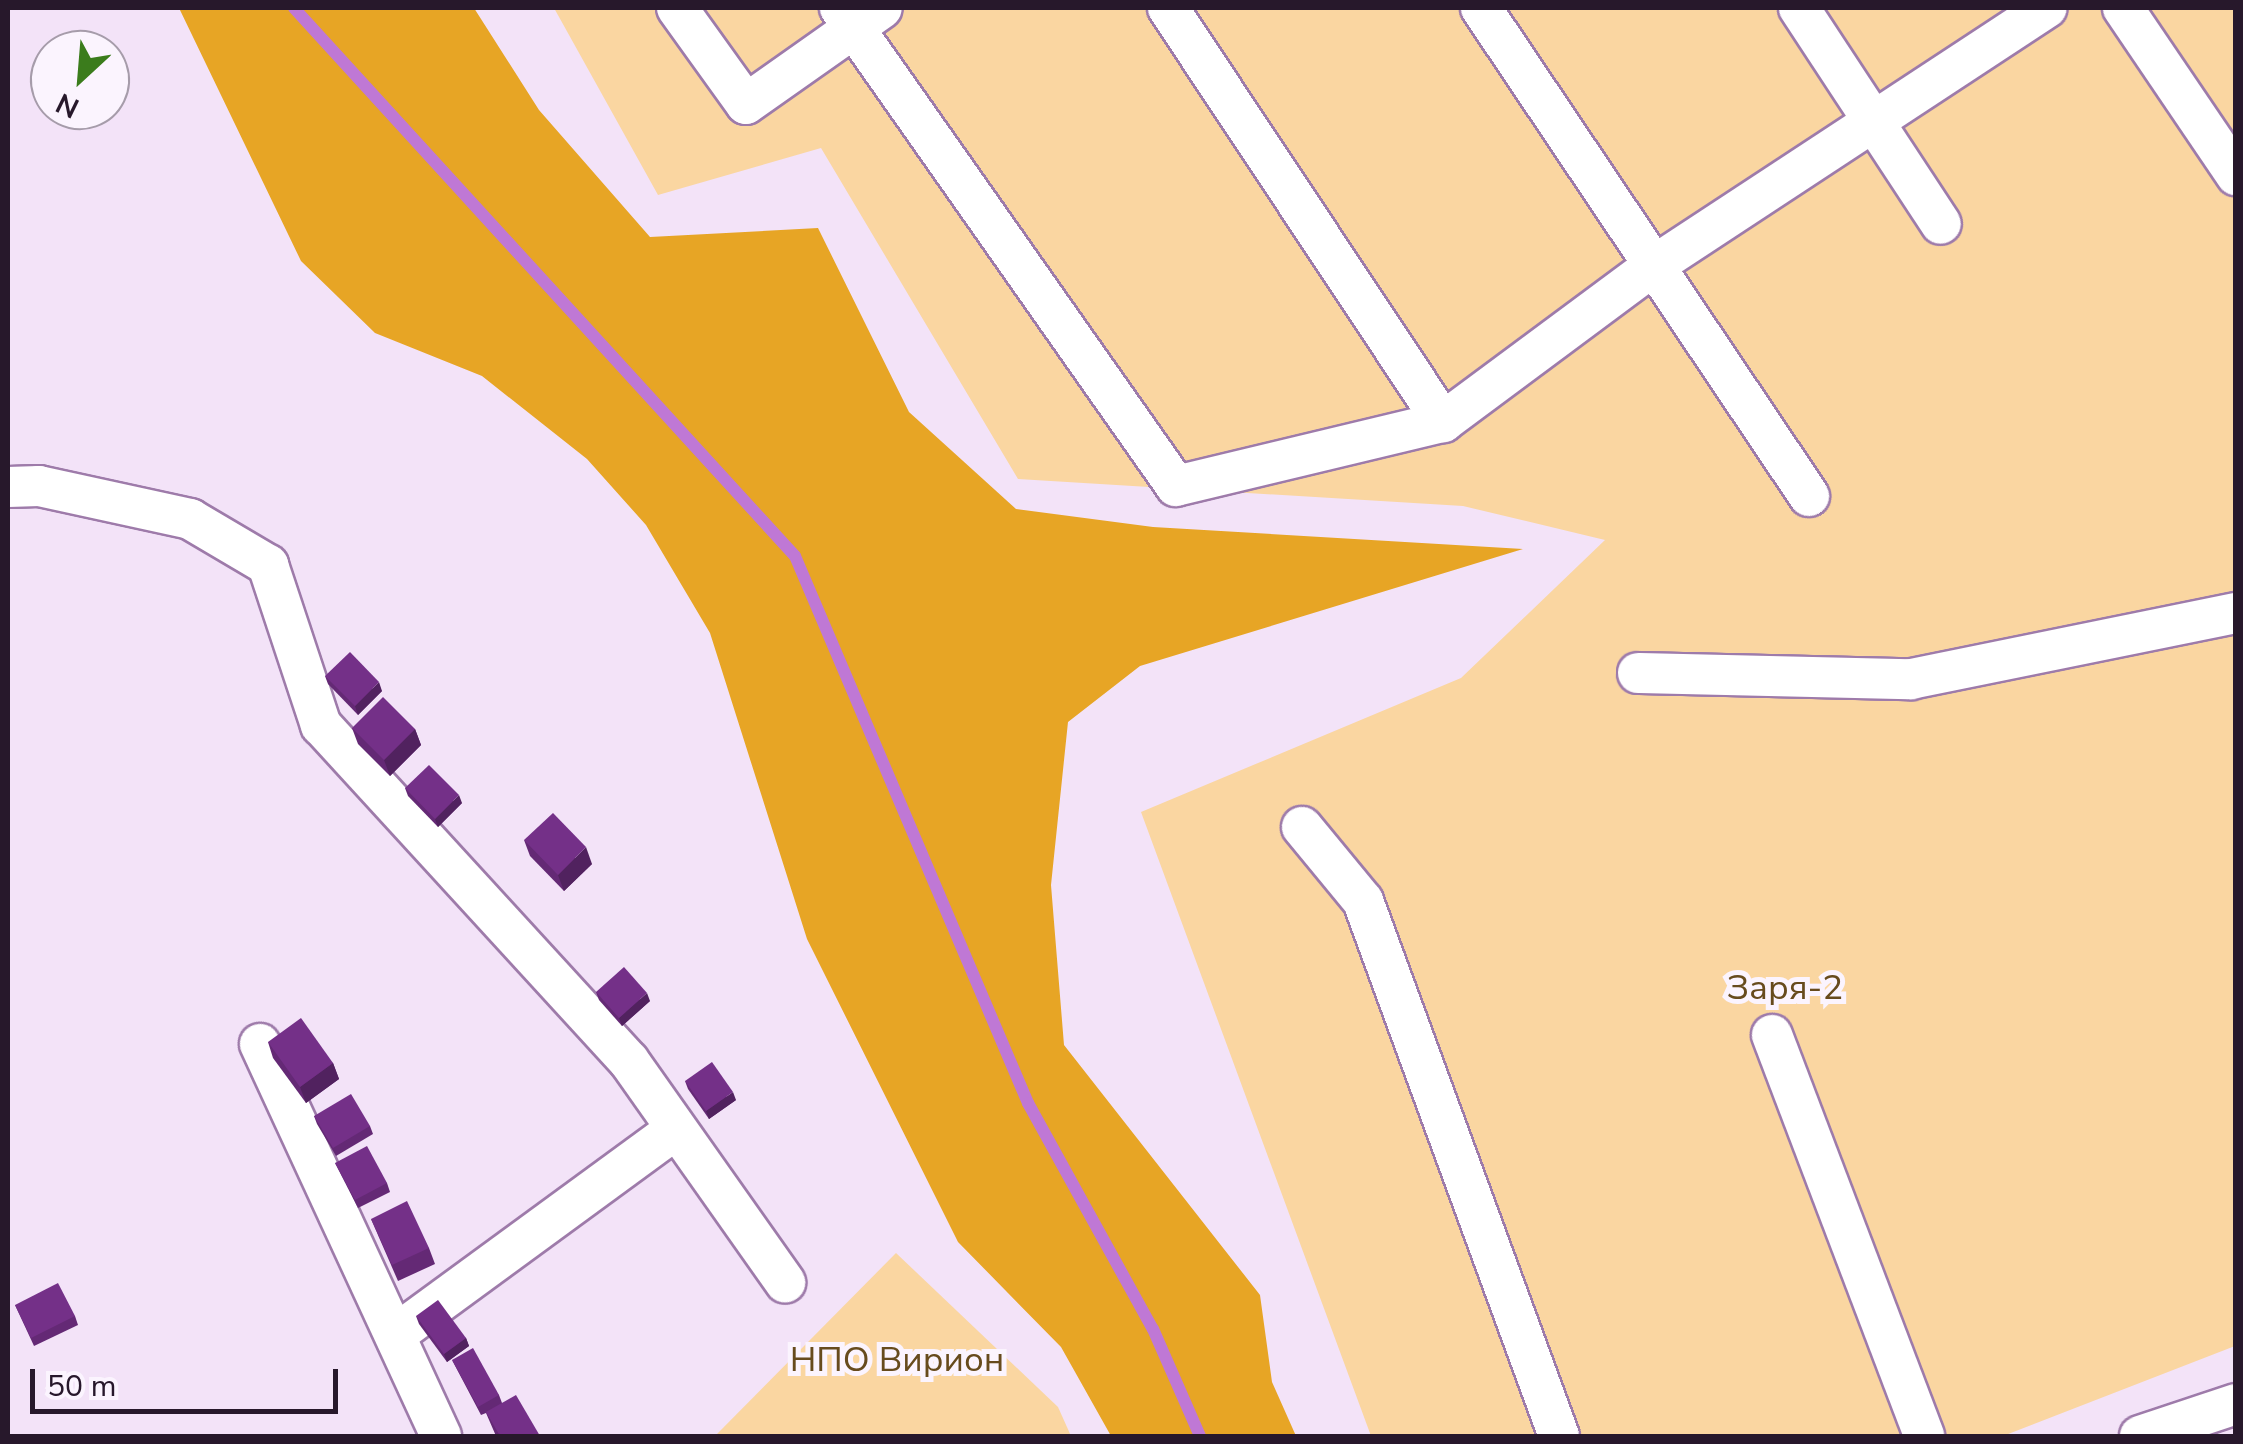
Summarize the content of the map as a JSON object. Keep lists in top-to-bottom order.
{
  "parks": ["Заря-2", "НПО Вирион"],
  "scale_bar": "50 m",
  "north": "bottom left"
}
